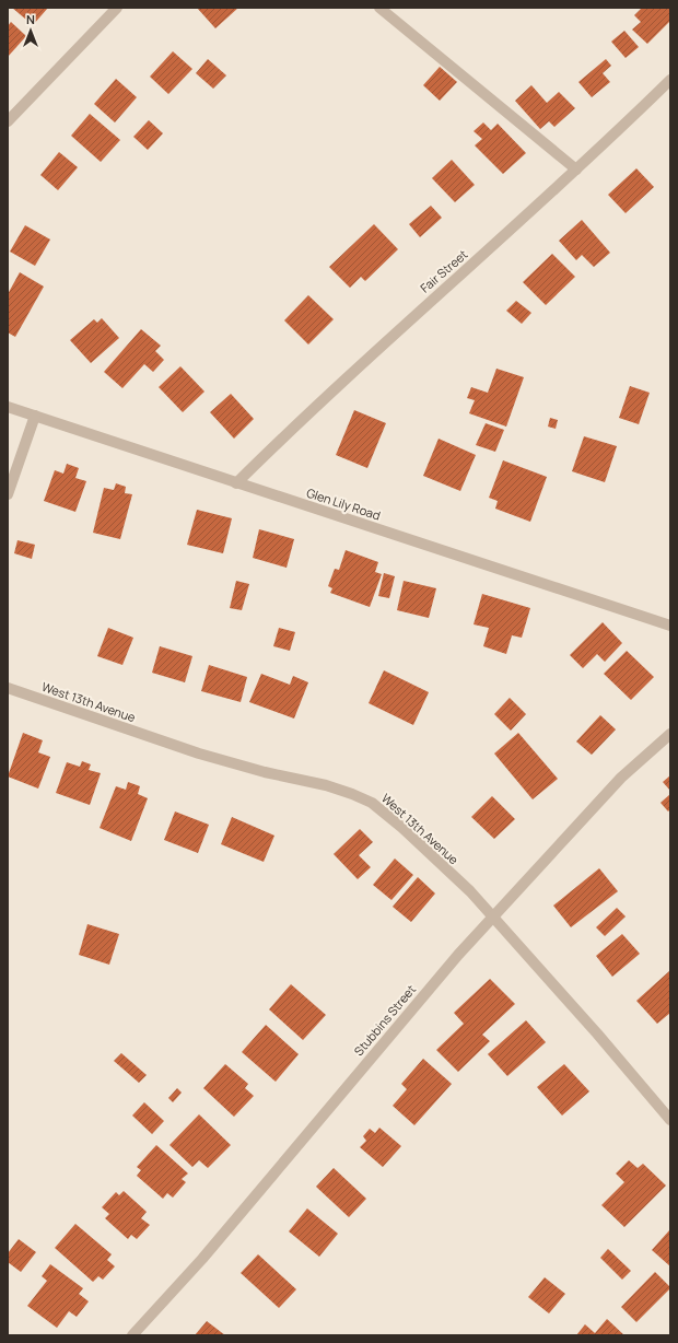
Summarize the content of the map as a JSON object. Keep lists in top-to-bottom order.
{
  "streets": {
    "street": [
      "Fair Street",
      "Glen Lily Road",
      "West 13th Avenue",
      "Stubbins Street"
    ]
  },
  "crossings": [
    ["Fair Street", "Glen Lily Road"],
    ["West 13th Avenue", "Stubbins Street"]
  ],
  "north": "top"
}
